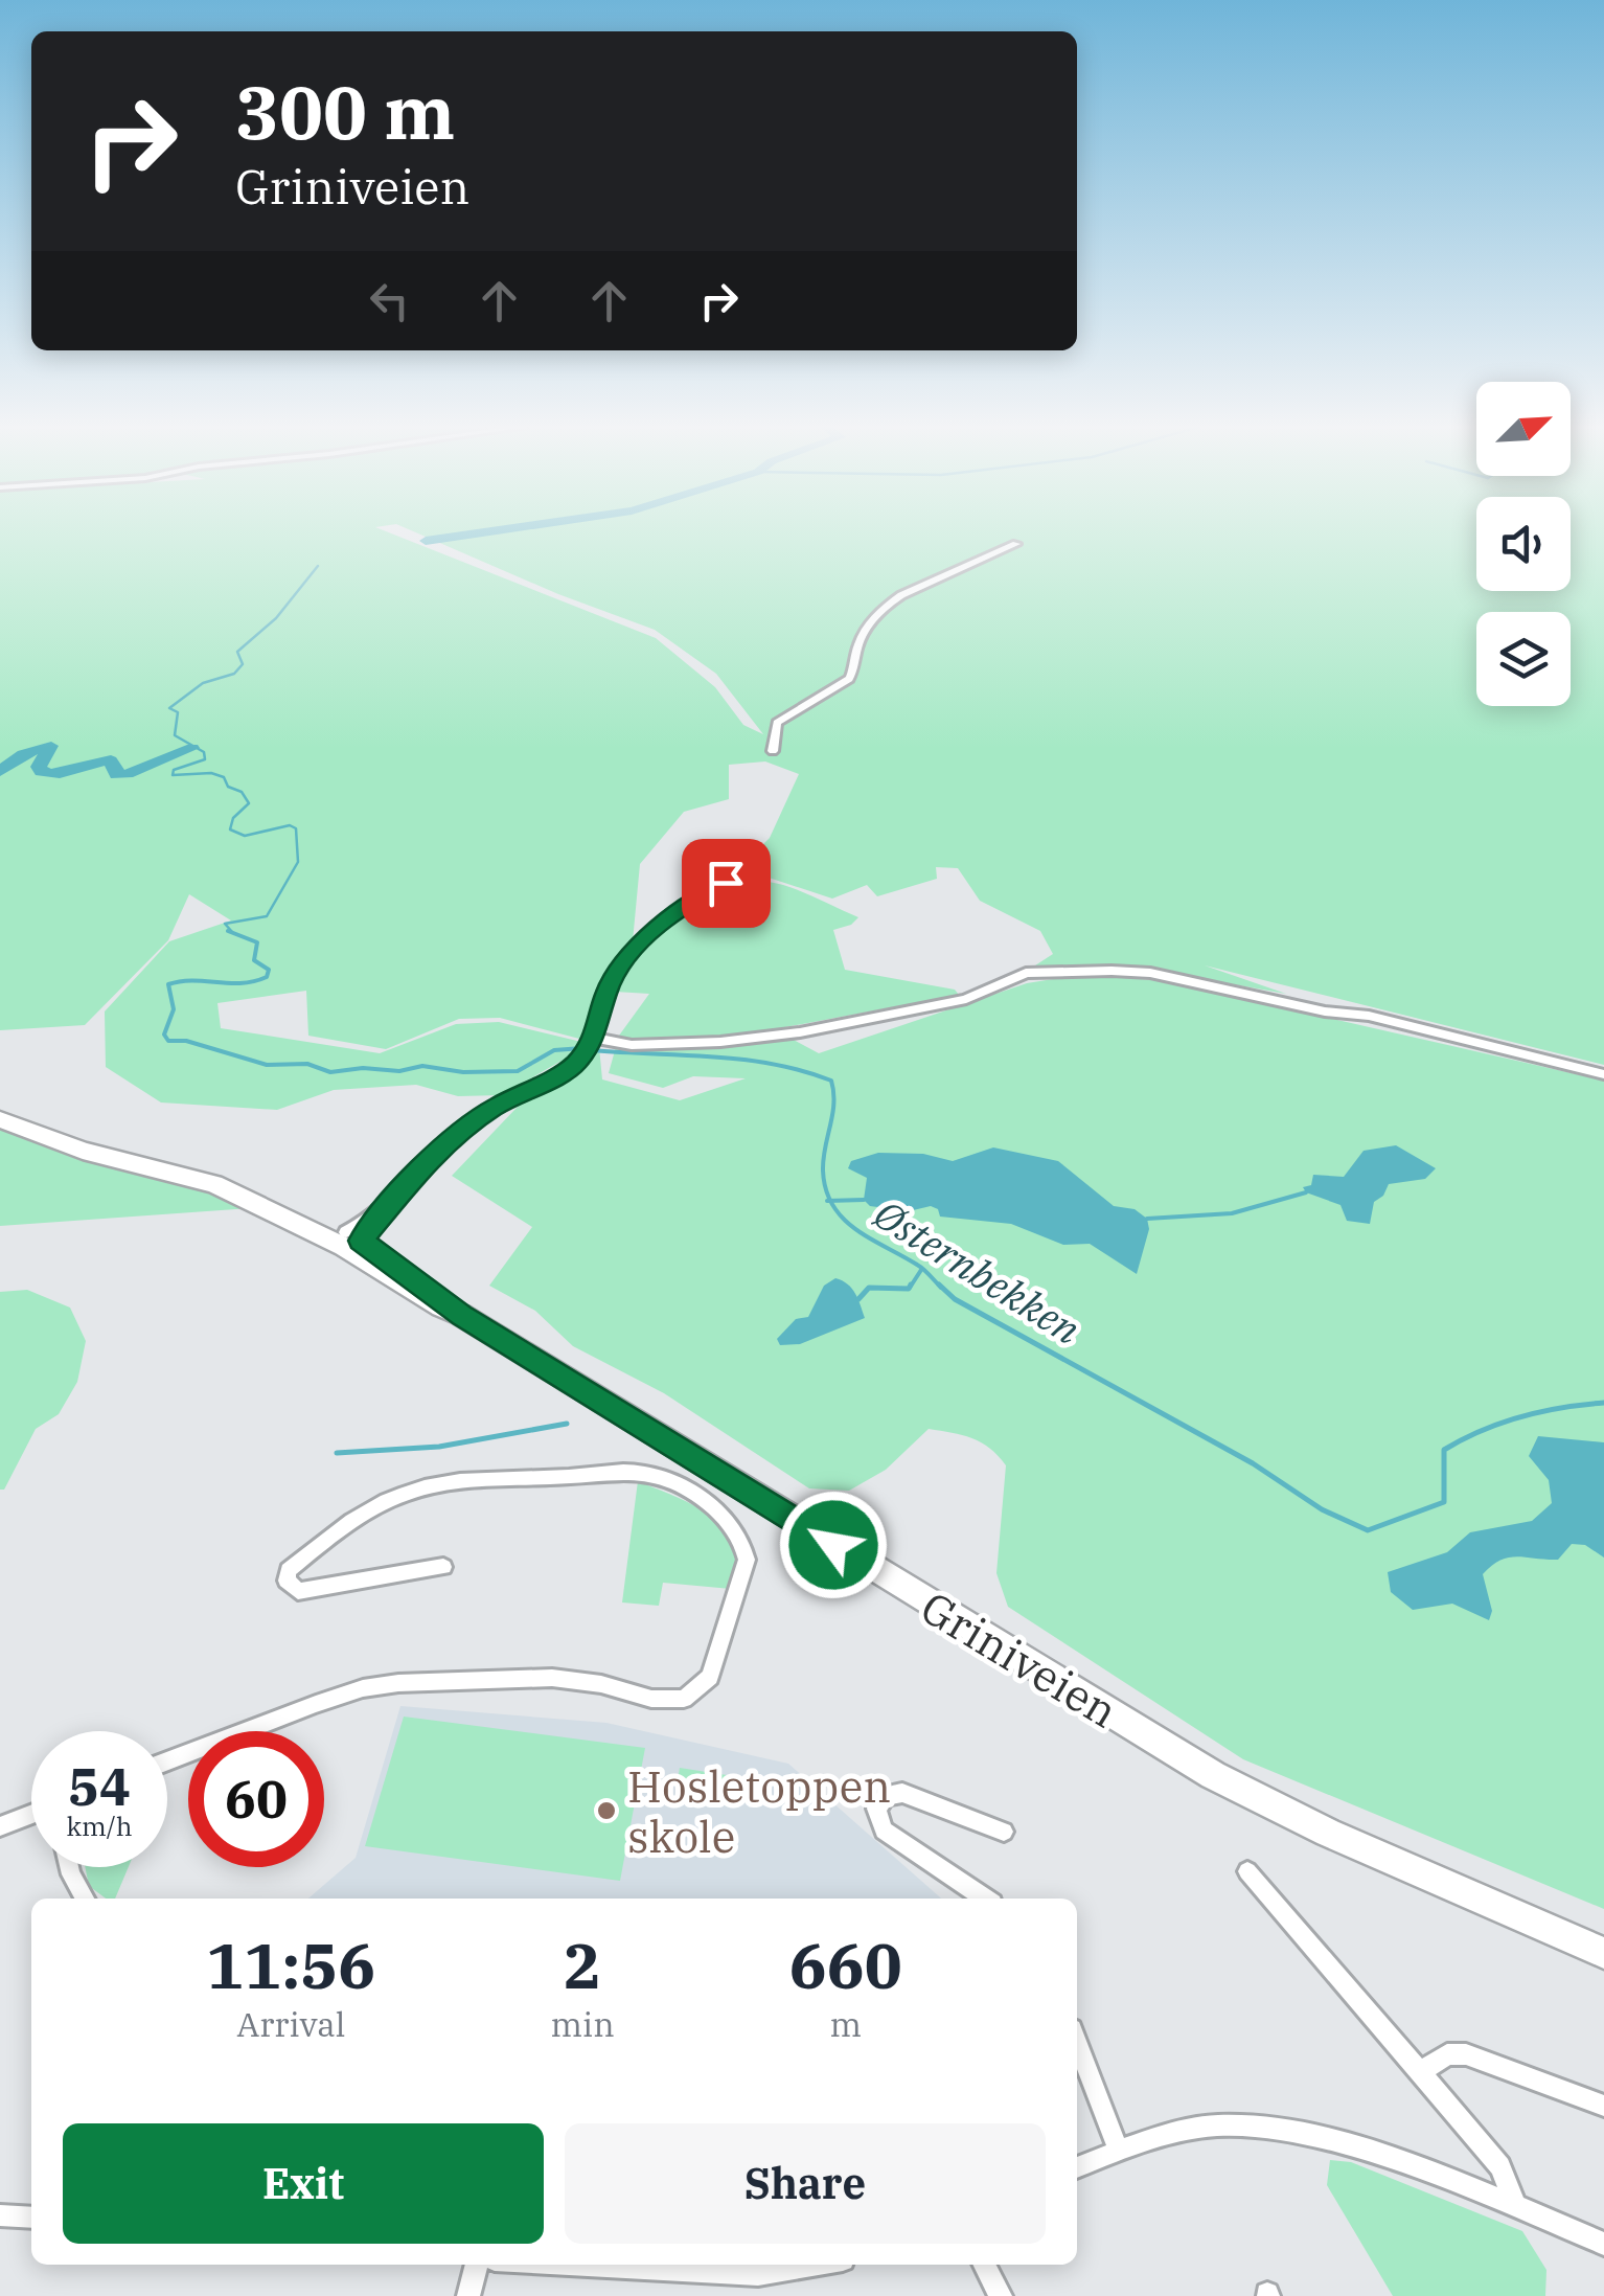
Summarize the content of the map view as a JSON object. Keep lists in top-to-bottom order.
{
  "streets": {
    "main road": ["Griniveien"]
  },
  "water": ["Østernbekken"],
  "places": ["Hosletoppen skole"],
  "north": "top right",
  "page": {
    "turn": ["300 m", "Griniveien"],
    "speed": "54 km/h",
    "limit": "60",
    "eta": [
      "11:56",
      "Arrival",
      "2",
      "min",
      "660",
      "m"
    ],
    "buttons": ["Exit", "Share"]
  }
}
